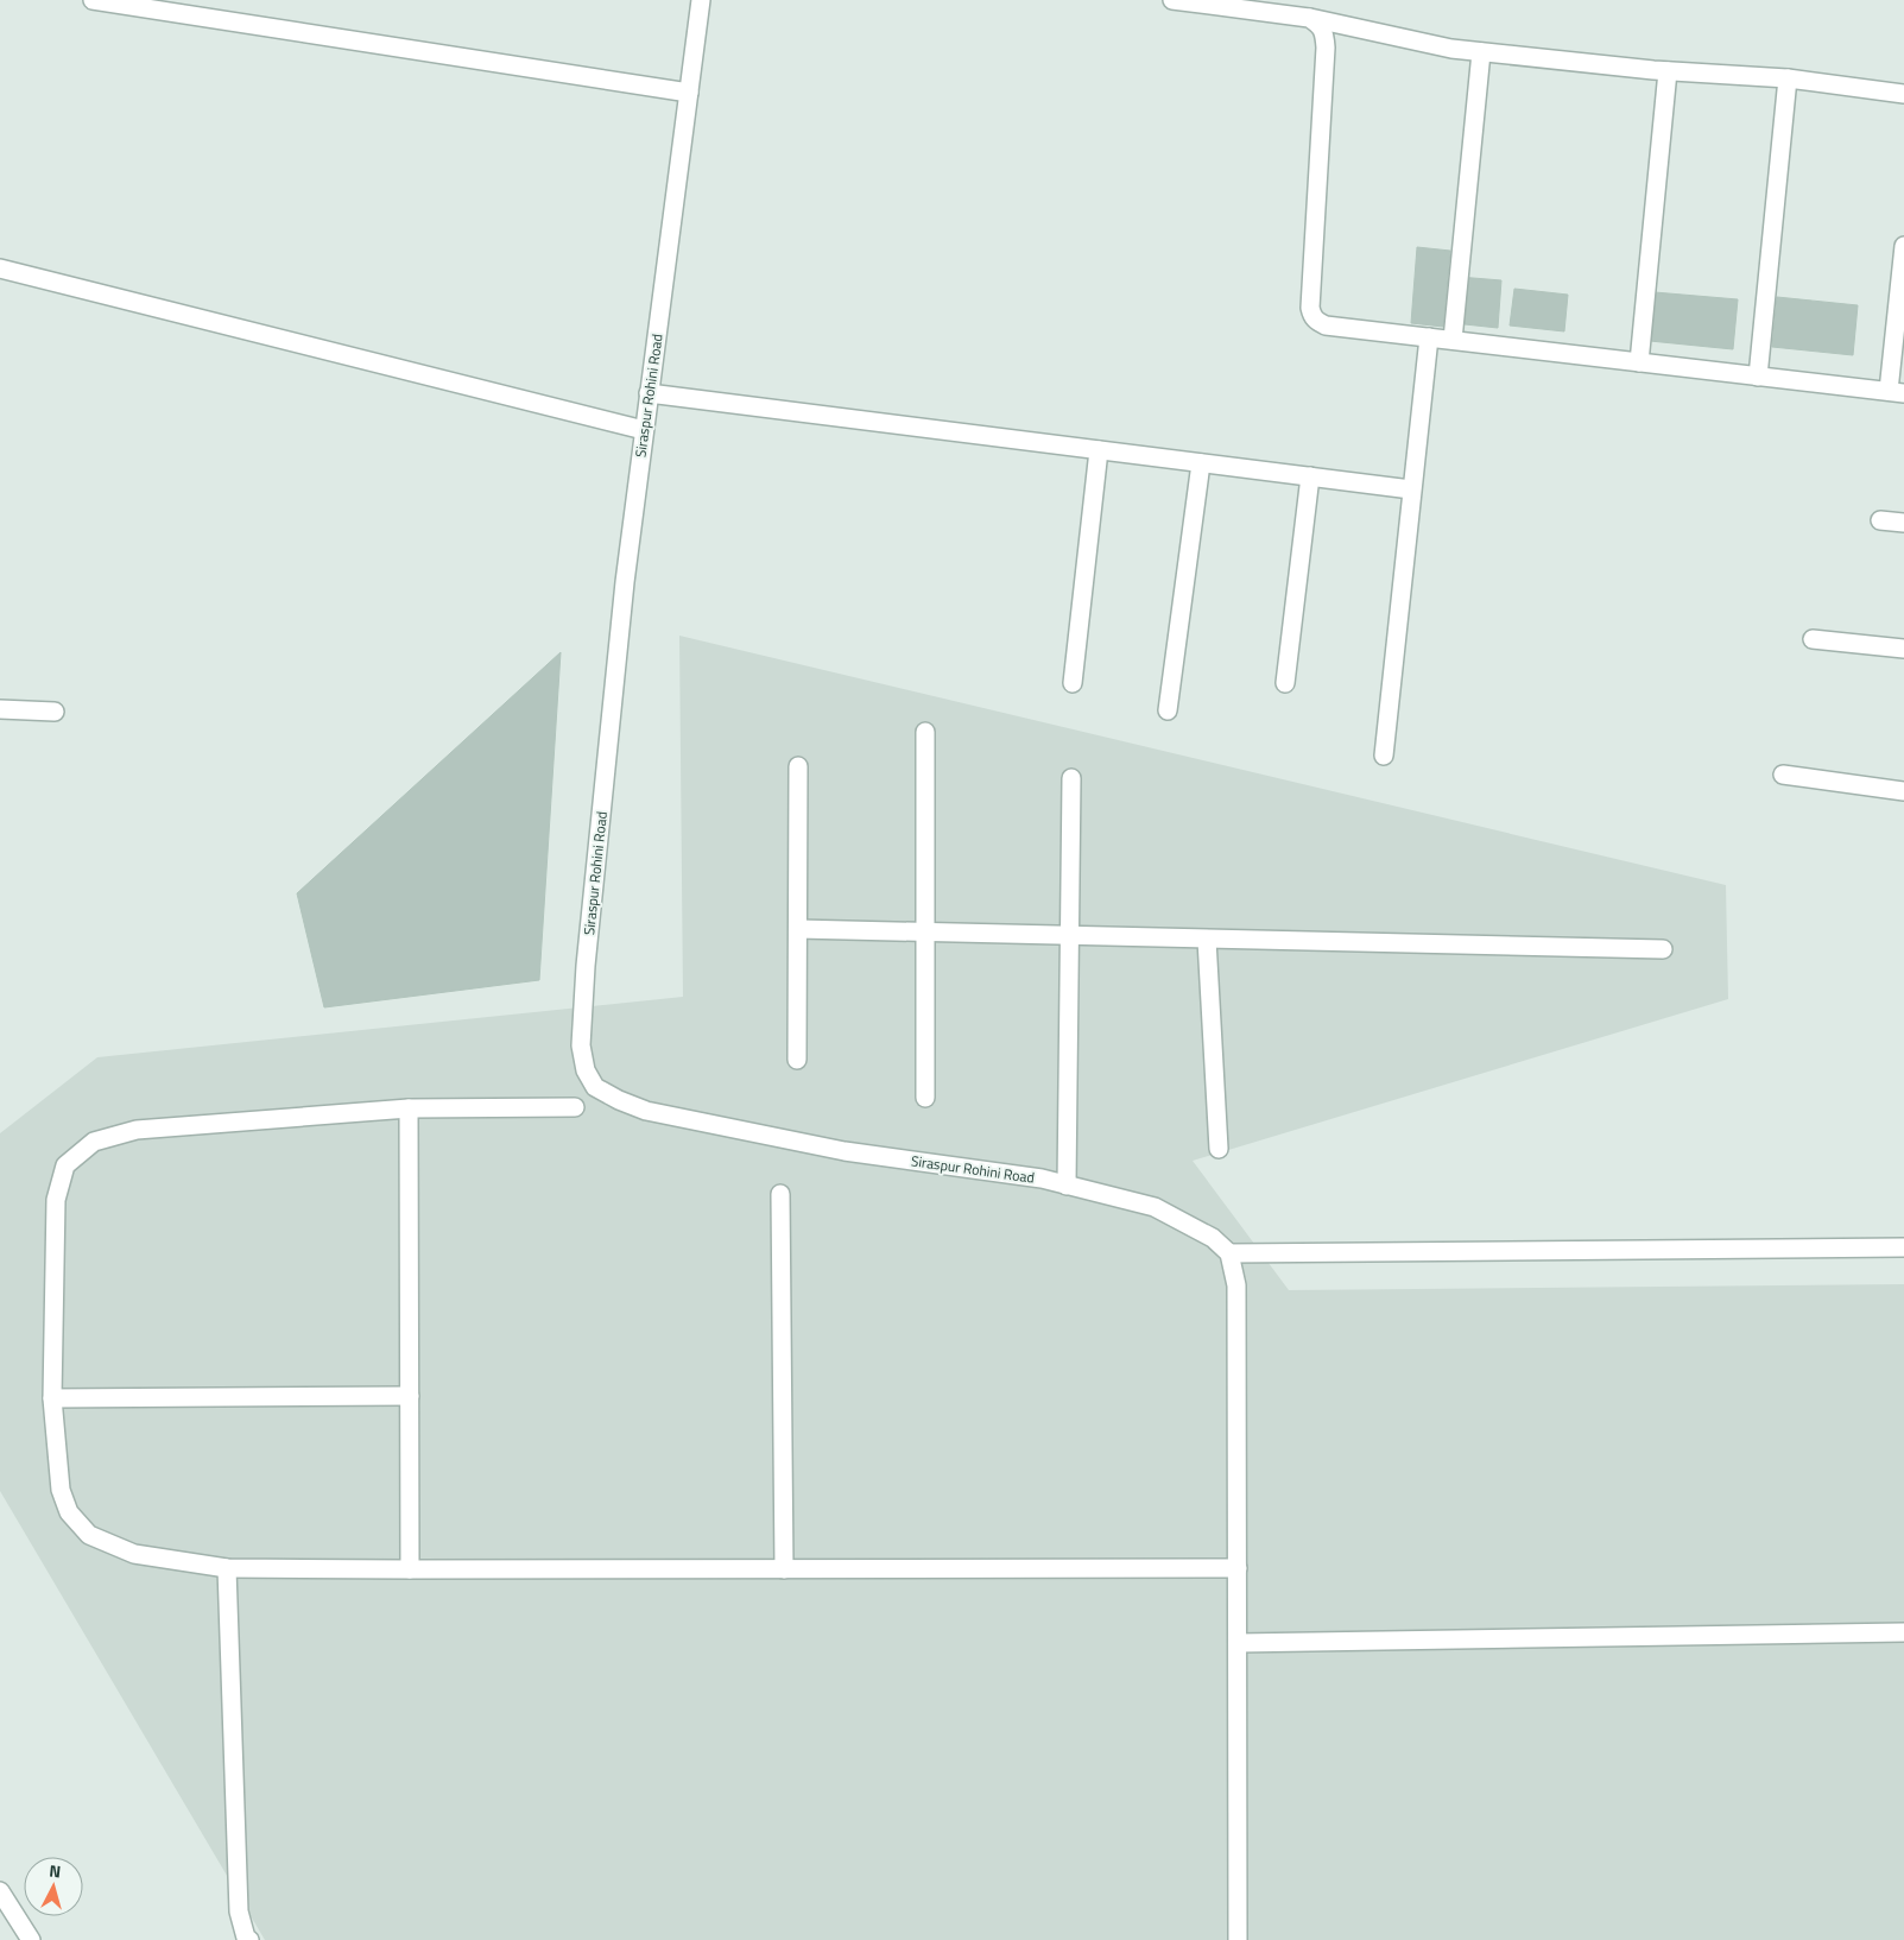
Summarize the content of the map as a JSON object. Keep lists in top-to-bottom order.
{
  "streets": {
    "street": ["Siraspur Rohini Road"]
  },
  "north": "top"
}
